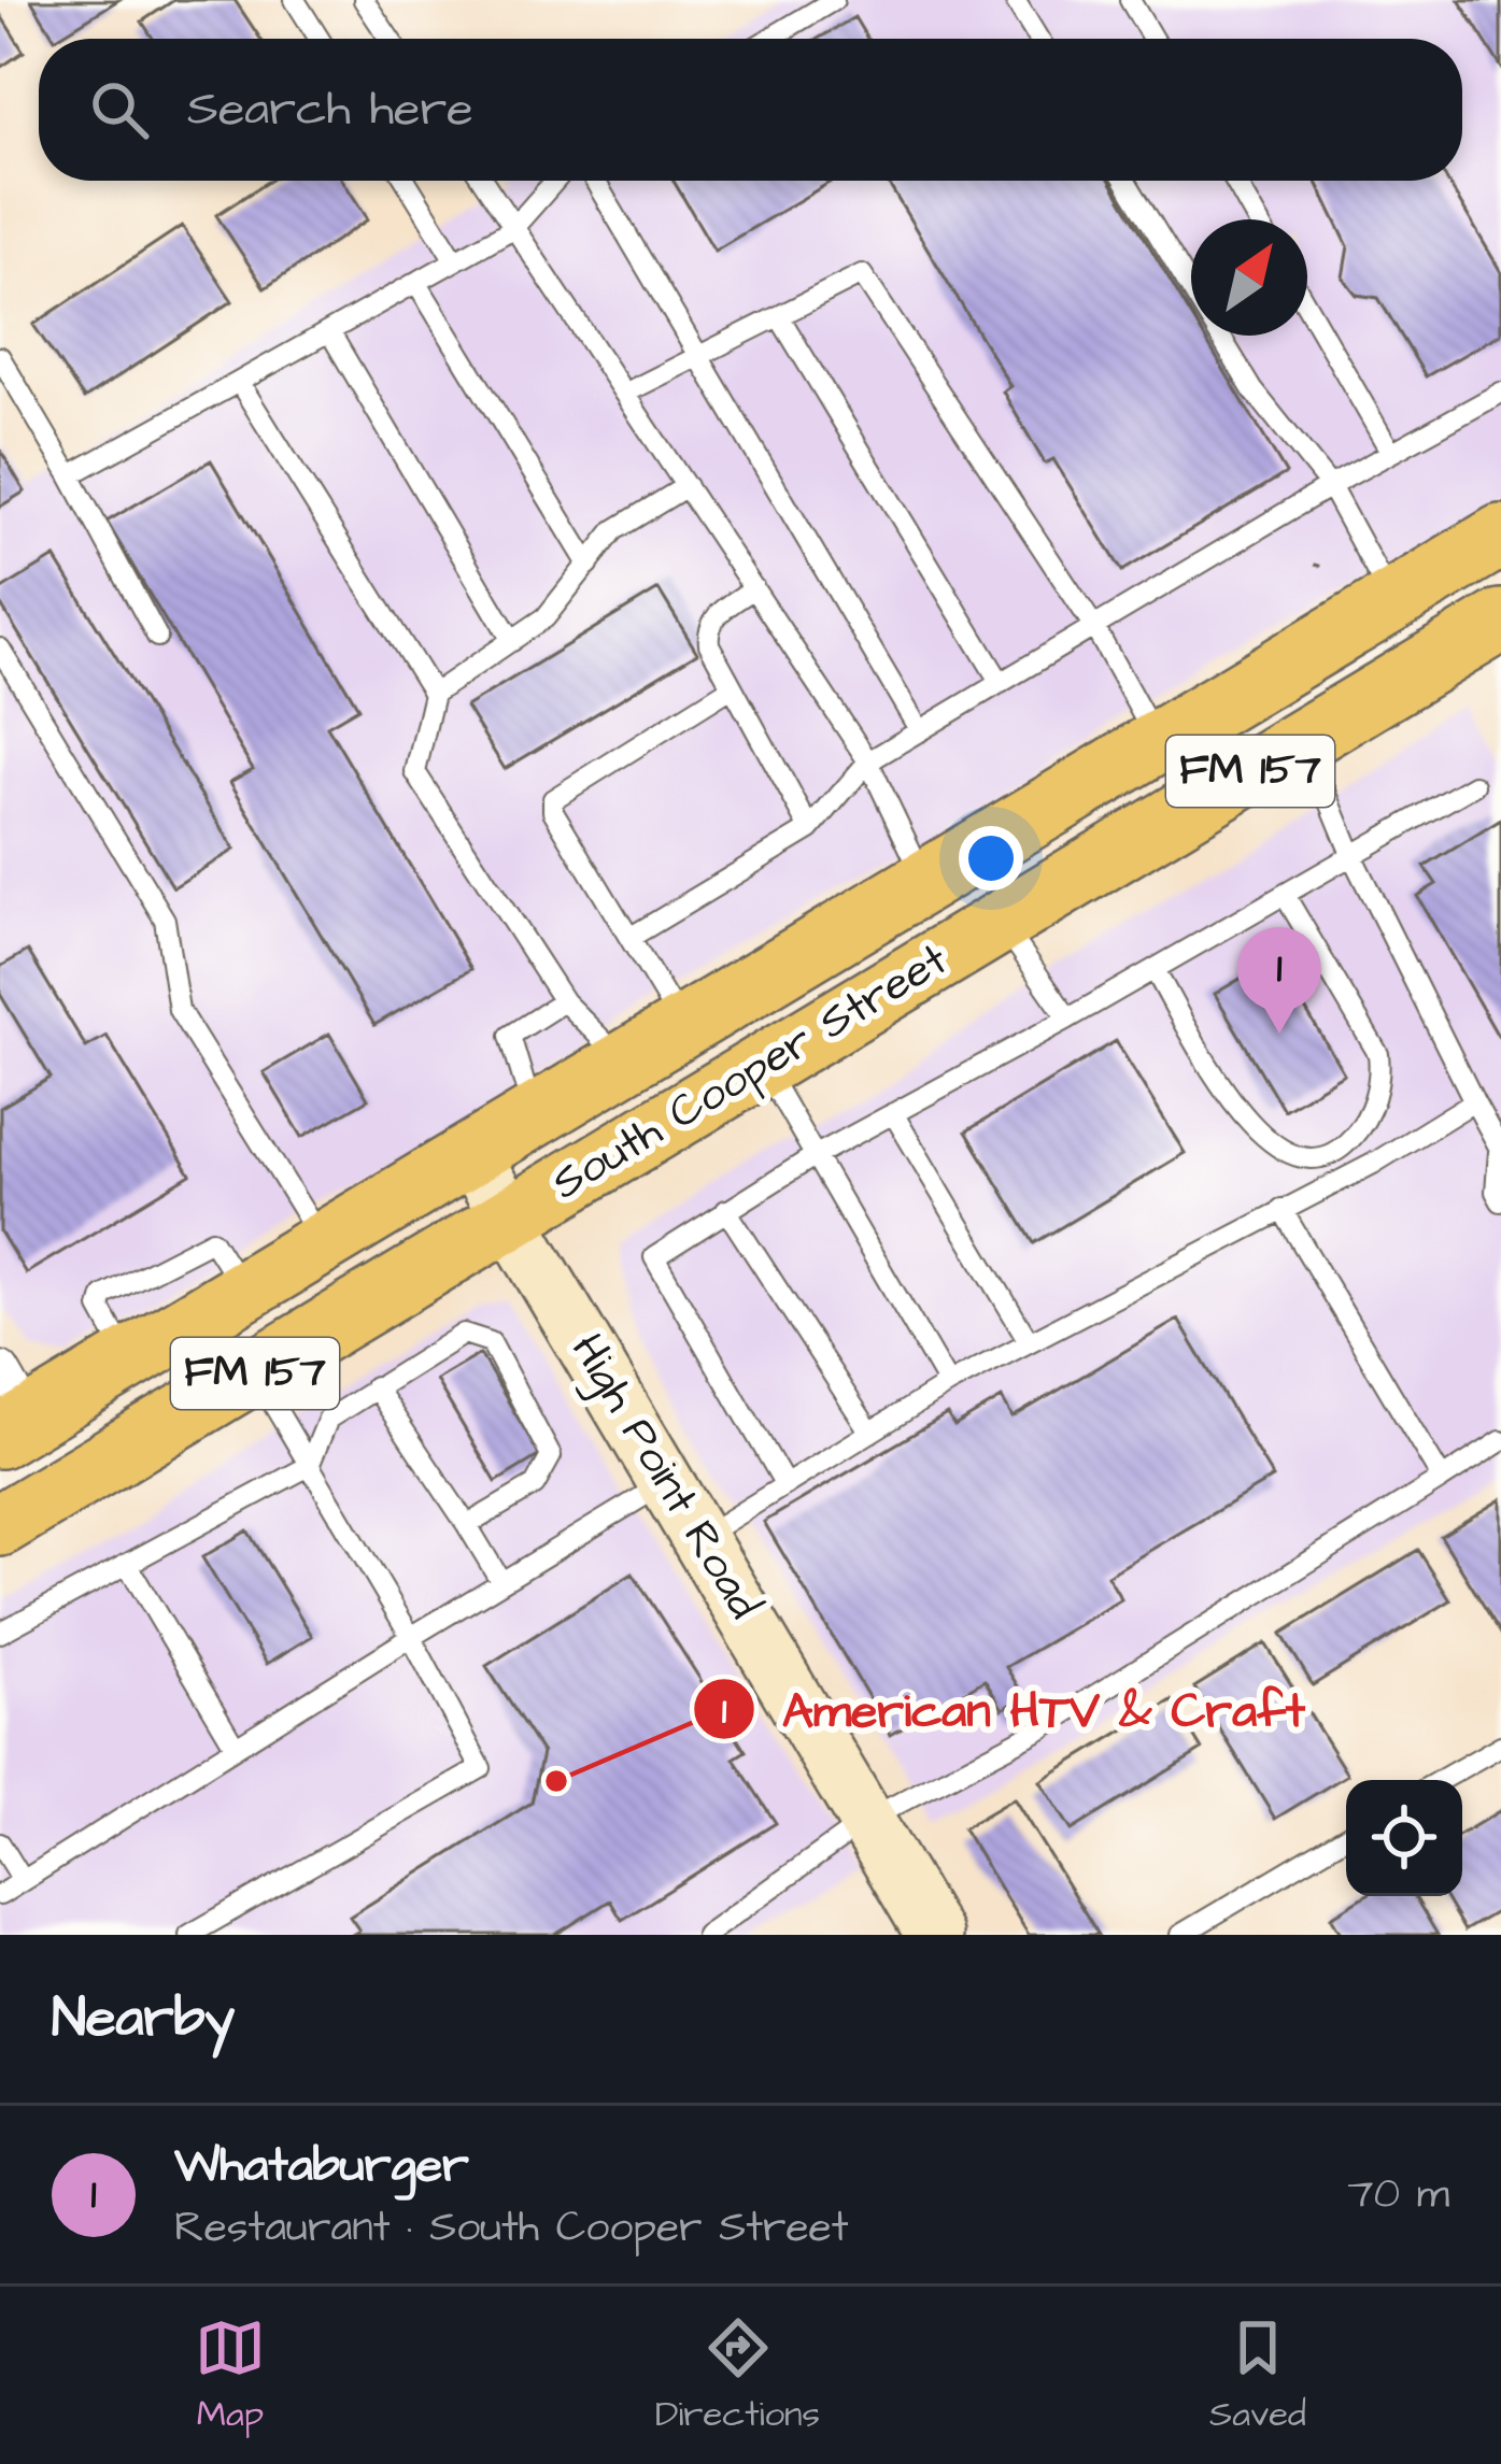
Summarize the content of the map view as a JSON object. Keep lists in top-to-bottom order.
{
  "streets": {
    "main road": ["FM 157", "South Cooper Street"],
    "street": ["High Point Road"]
  },
  "crossings": [
    ["South Cooper Street", "High Point Road"]
  ],
  "places": ["American HTV & Craft"],
  "north": "top right",
  "page": {
    "search": "Search here",
    "pins": "1",
    "heading": "Nearby",
    "list": [
      {
        "mark": "1",
        "name": "Whataburger",
        "note": "Restaurant · South Cooper Street",
        "value": "70 m"
      }
    ],
    "nav": ["Map", "Directions", "Saved"]
  }
}
